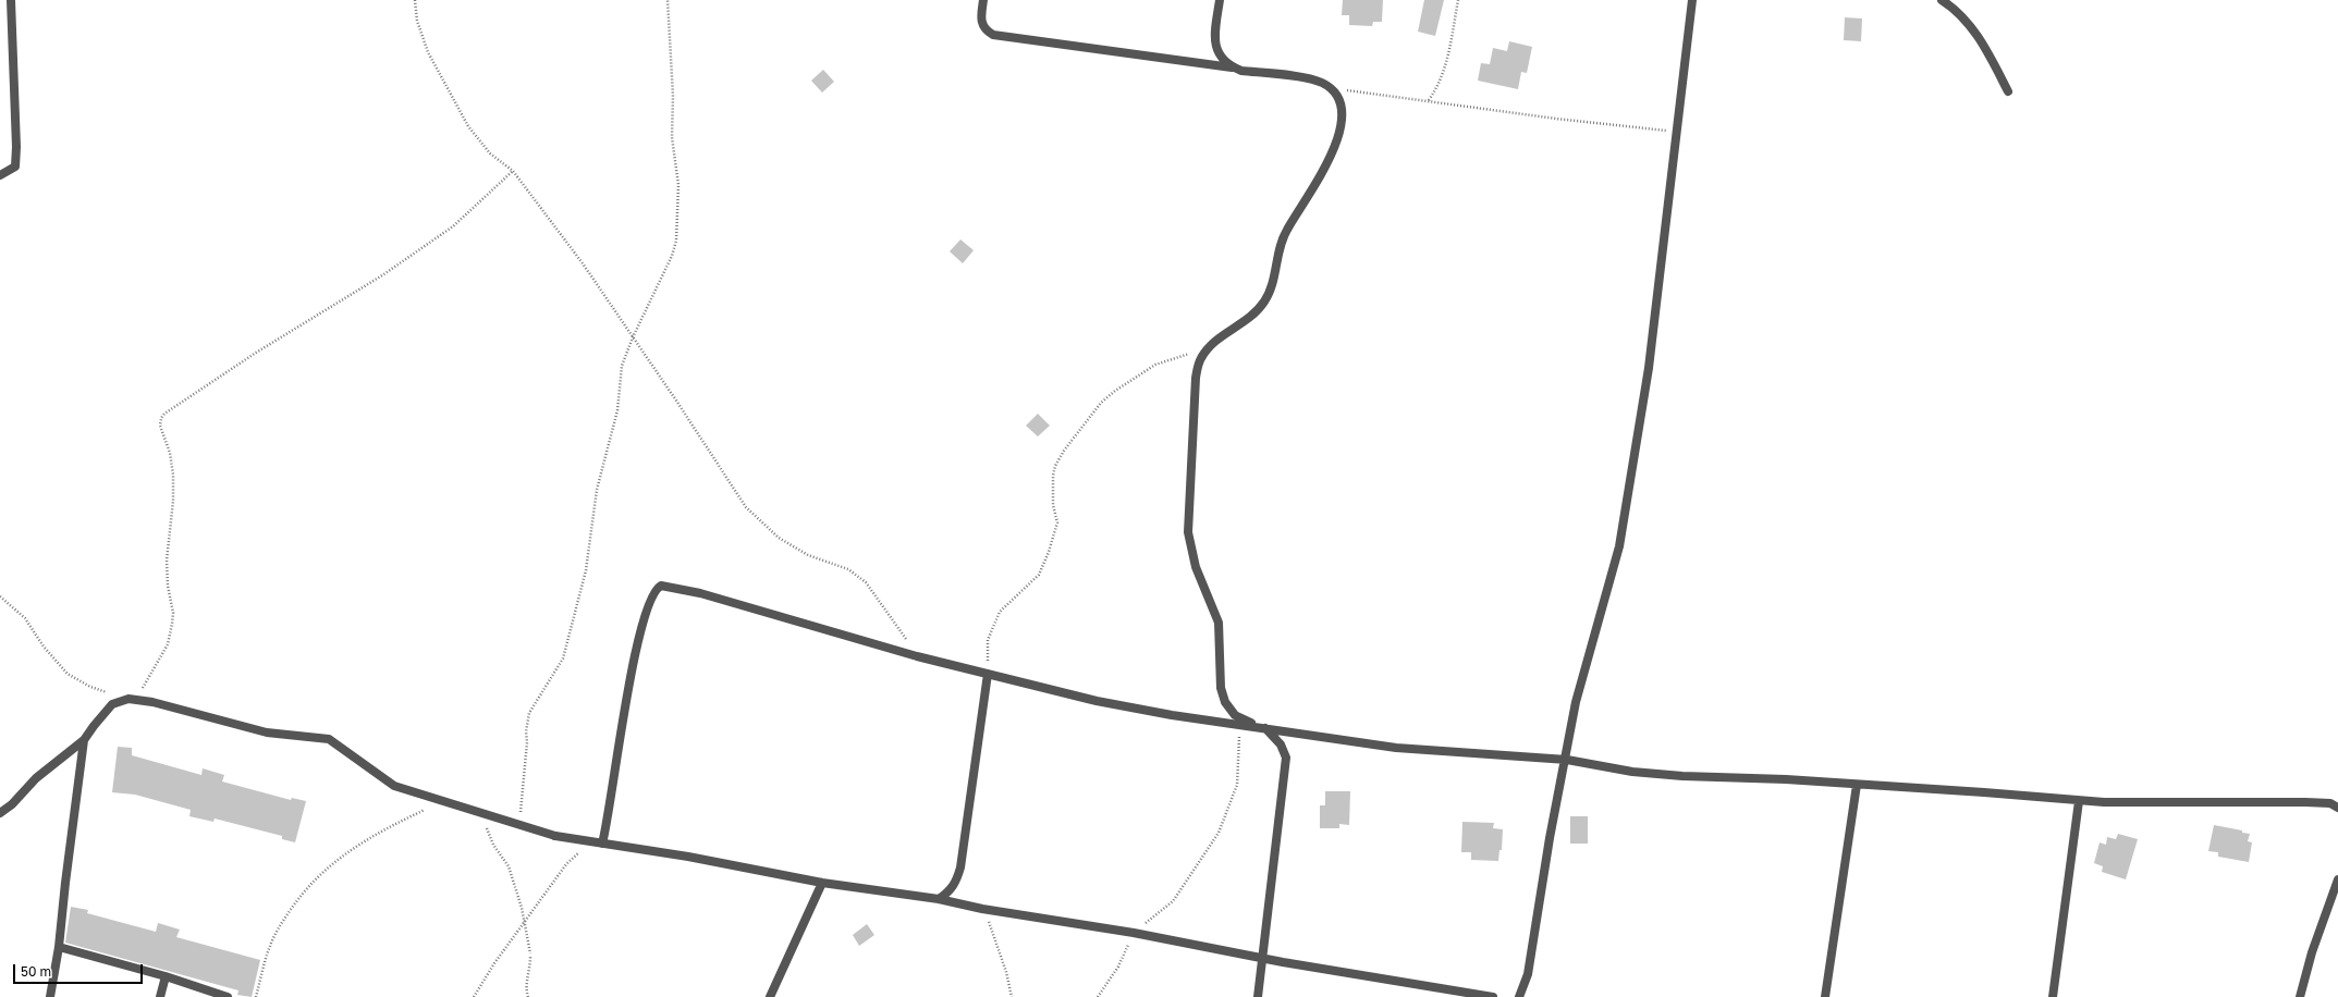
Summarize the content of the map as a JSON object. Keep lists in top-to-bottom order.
{
  "scale_bar": "50 m"
}
